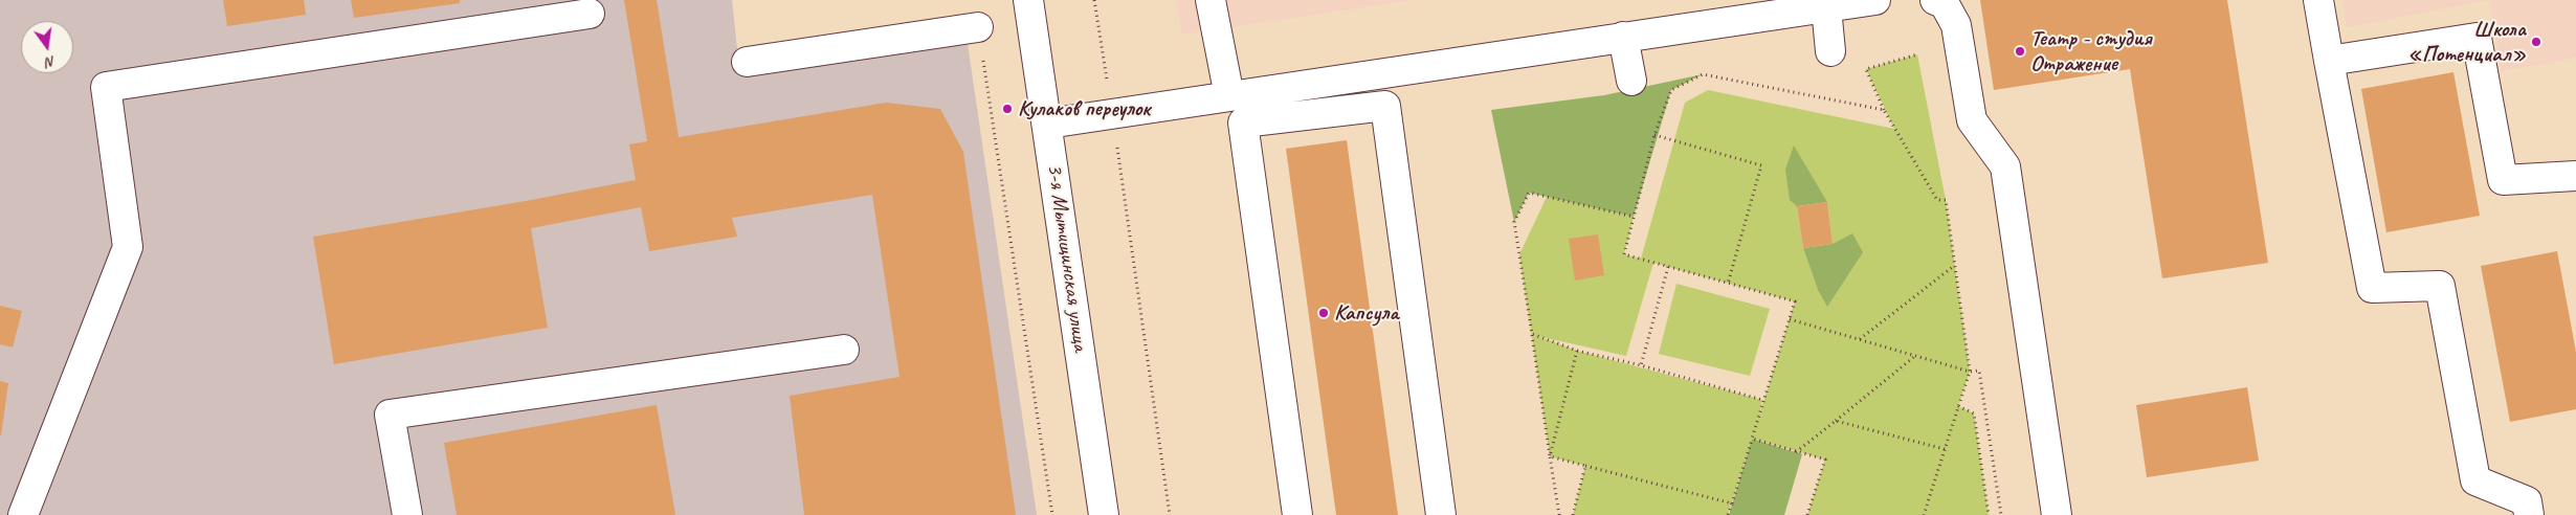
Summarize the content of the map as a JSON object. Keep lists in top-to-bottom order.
{
  "streets": {
    "street": ["3-я Мытищинская улица"]
  },
  "places": [
    "Школа «Потенциал»",
    "Театр - студия Отражение",
    "Кулаков переулок",
    "Капсула"
  ],
  "north": "bottom"
}
